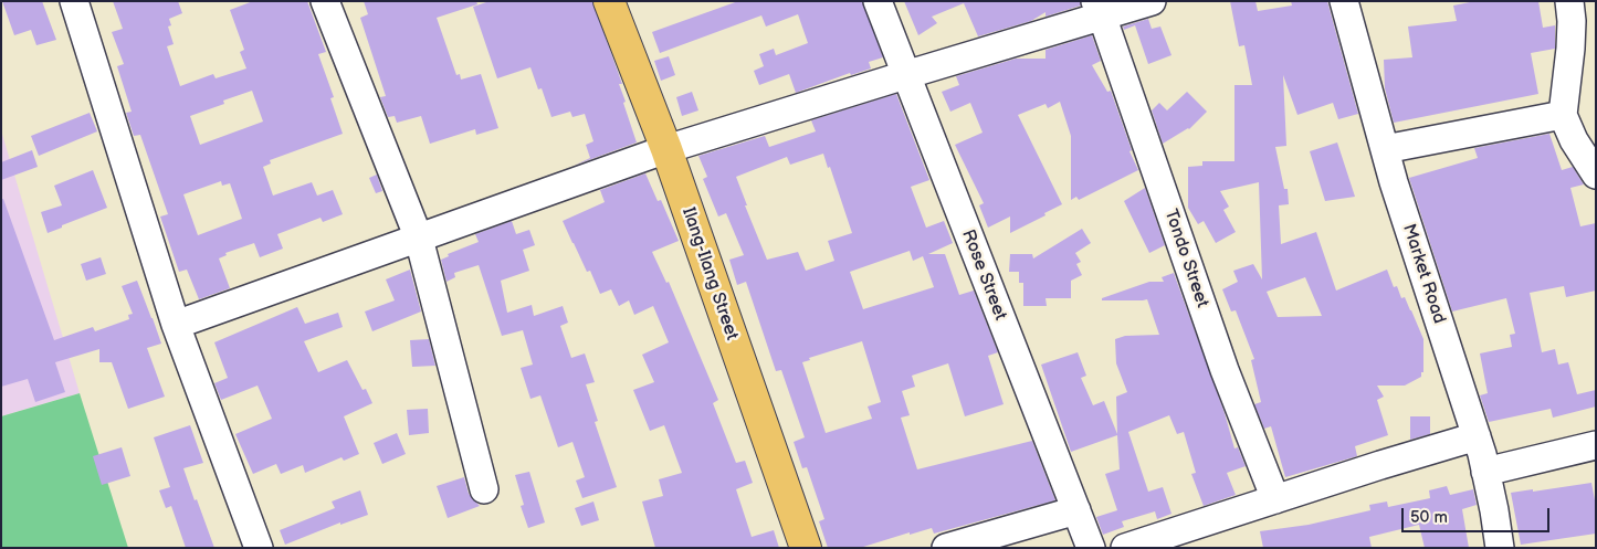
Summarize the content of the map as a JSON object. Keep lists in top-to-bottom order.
{
  "streets": {
    "main road": ["Ilang-Ilang Street"],
    "street": ["Tondo Street", "Market Road", "Rose Street"]
  },
  "scale_bar": "50 m"
}
